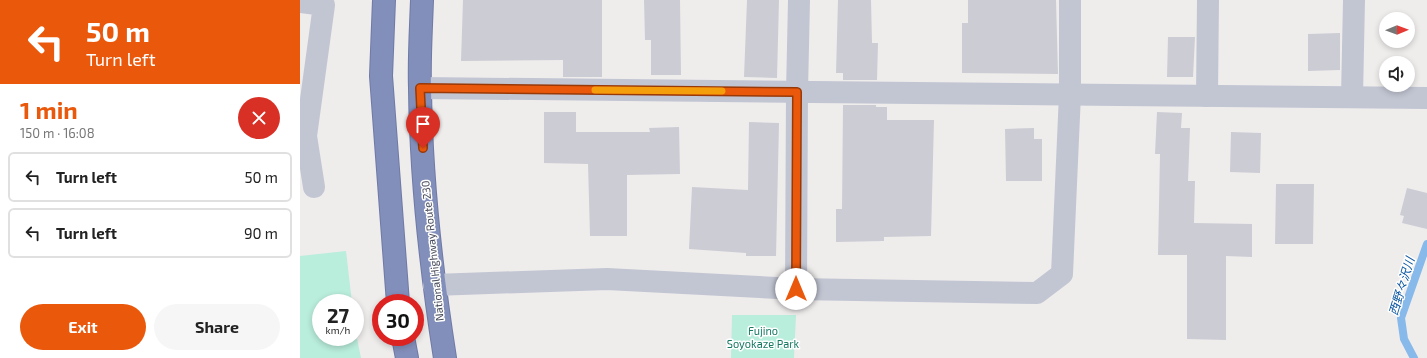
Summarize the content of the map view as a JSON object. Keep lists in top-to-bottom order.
{
  "streets": {
    "highway": ["National Highway Route 230"]
  },
  "water": ["西野々沢川"],
  "parks": ["Fujino Soyokaze Park"],
  "north": "right",
  "page": {
    "turn": ["50 m", "Turn left"],
    "heading": ["1 min", "150 m · 16:08"],
    "list": [
      {
        "name": "Turn left",
        "value": "50 m"
      },
      {
        "name": "Turn left",
        "value": "90 m"
      }
    ],
    "speed": "27 km/h",
    "limit": "30",
    "buttons": ["Exit", "Share"]
  }
}
